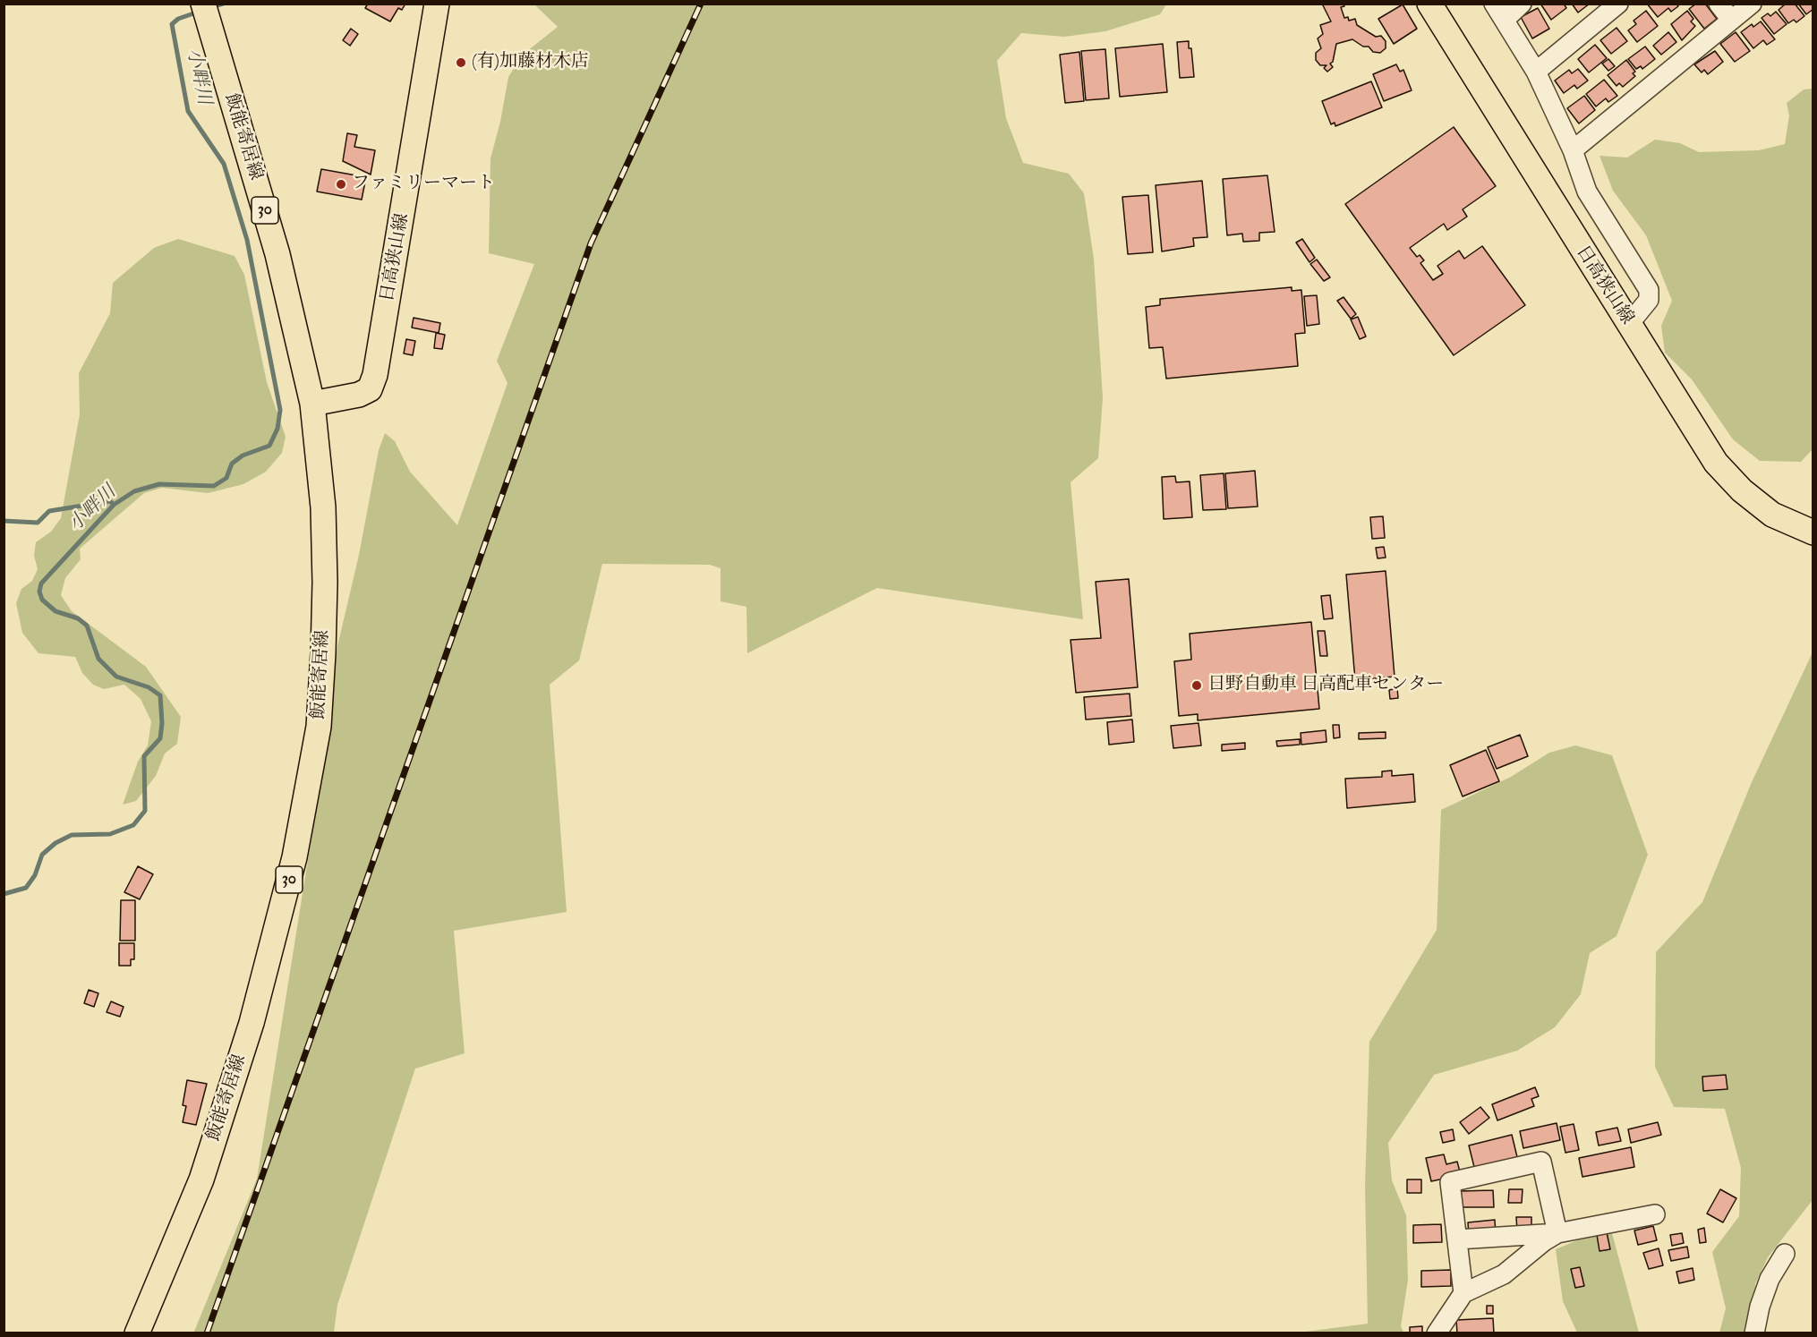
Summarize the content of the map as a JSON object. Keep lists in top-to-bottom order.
{
  "streets": {
    "main road": ["飯能寄居線", "30", "日高狭山線"]
  },
  "crossings": [
    ["飯能寄居線", "日高狭山線"]
  ],
  "water": ["小畔川"],
  "places": ["(有)加藤材木店", "ファミリーマート", "日野自動車 日高配車センター"]
}
